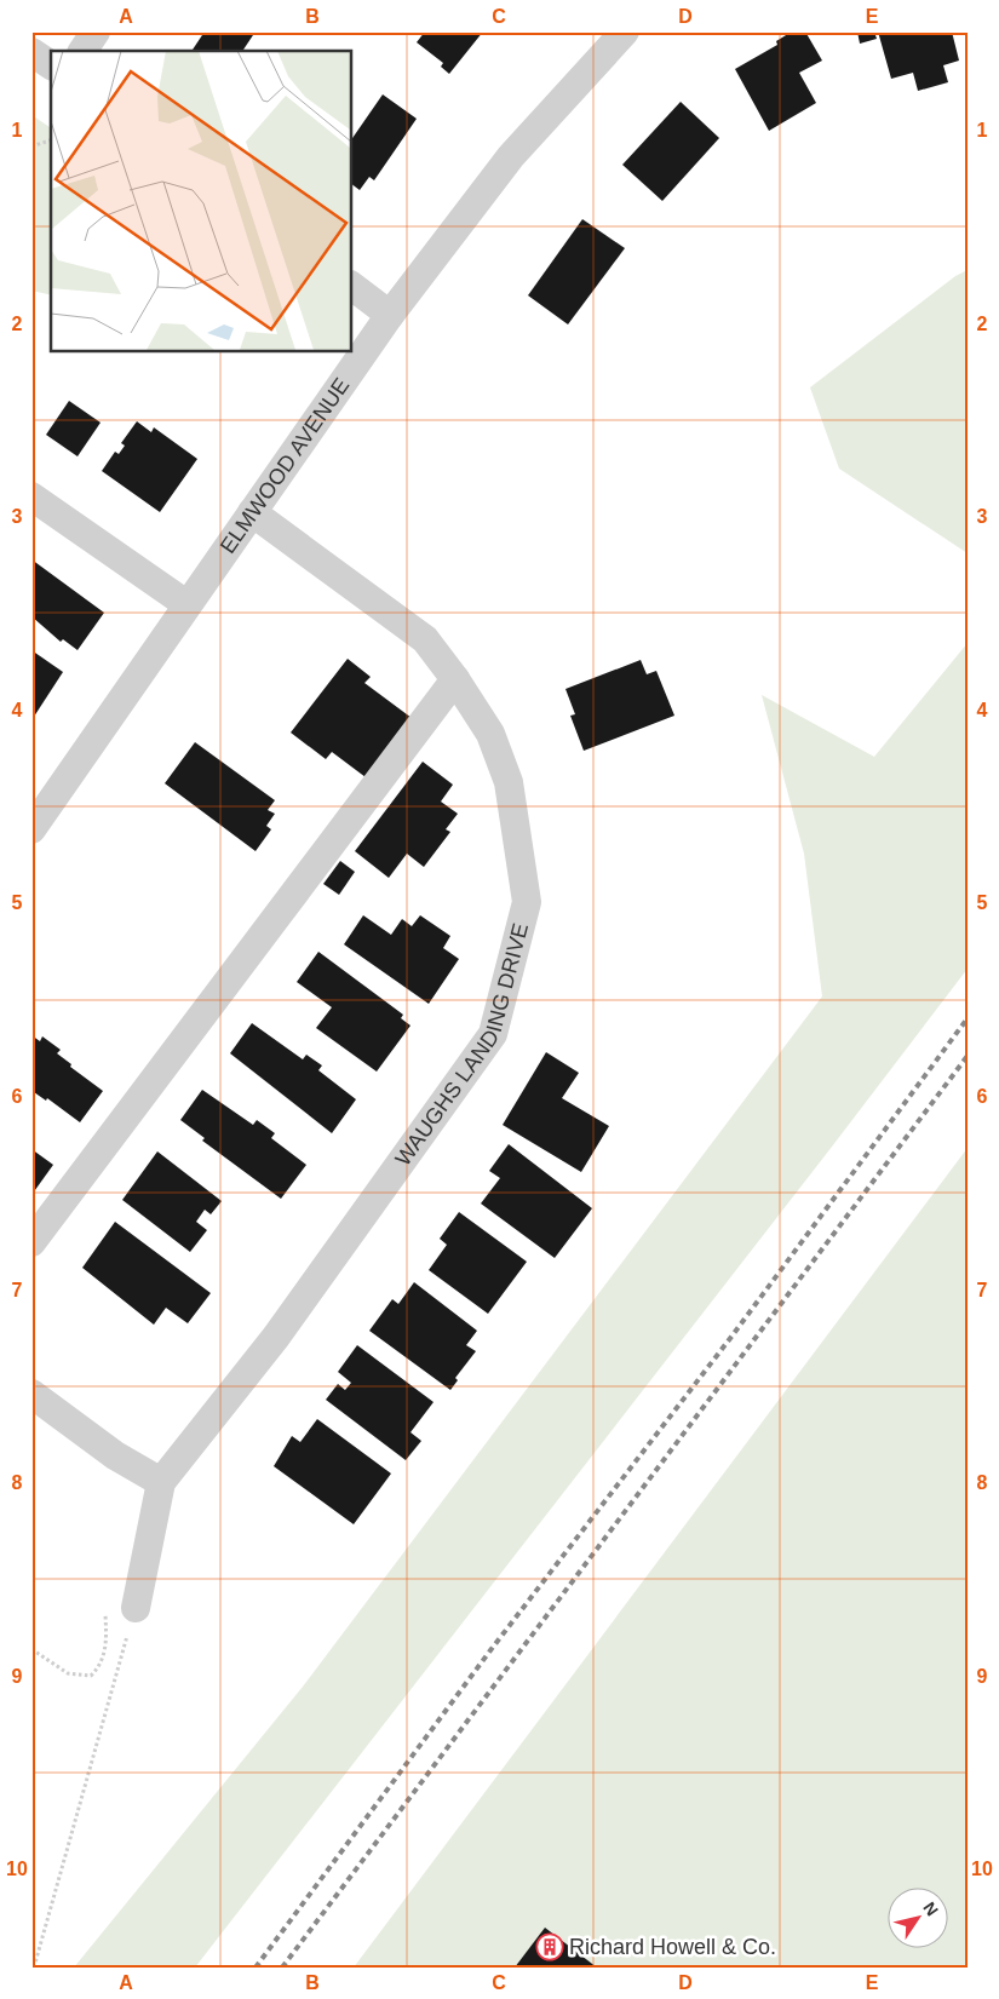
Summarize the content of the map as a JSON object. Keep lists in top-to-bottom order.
{
  "streets": {
    "street": ["ELMWOOD AVENUE", "WAUGHS LANDING DRIVE"]
  },
  "crossings": [
    ["ELMWOOD AVENUE", "WAUGHS LANDING DRIVE"]
  ],
  "places": {
    "building": ["Richard Howell & Co."]
  },
  "north": "top right",
  "grid": {
    "columns": [
      "A",
      "B",
      "C",
      "D",
      "E"
    ],
    "rows": [
      "1",
      "2",
      "3",
      "4",
      "5",
      "6",
      "7",
      "8",
      "9",
      "10"
    ]
  }
}
